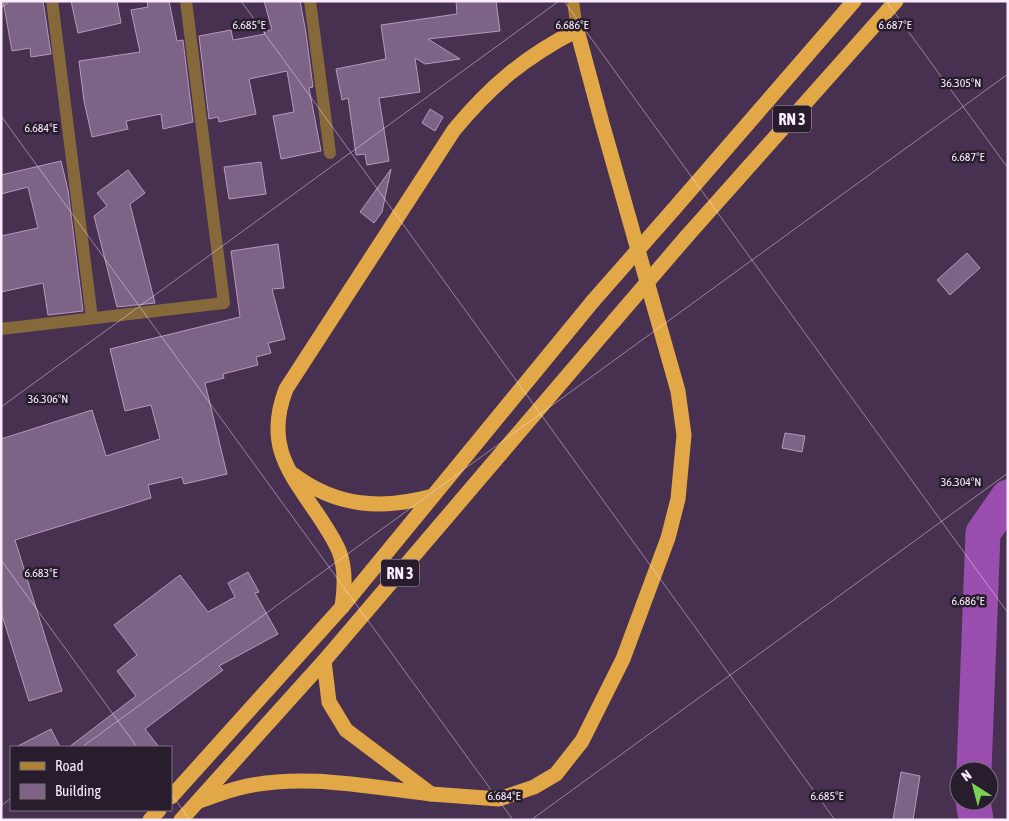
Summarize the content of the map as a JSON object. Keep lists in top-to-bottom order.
{
  "streets": {
    "highway": ["RN 3"]
  },
  "legend": ["Road", "Building"],
  "north": "top left",
  "coordinates": [
    "6.685°E",
    "6.686°E",
    "6.687°E",
    "36.305°N",
    "6.684°E",
    "36.306°N",
    "36.304°N",
    "6.683°E"
  ]
}
